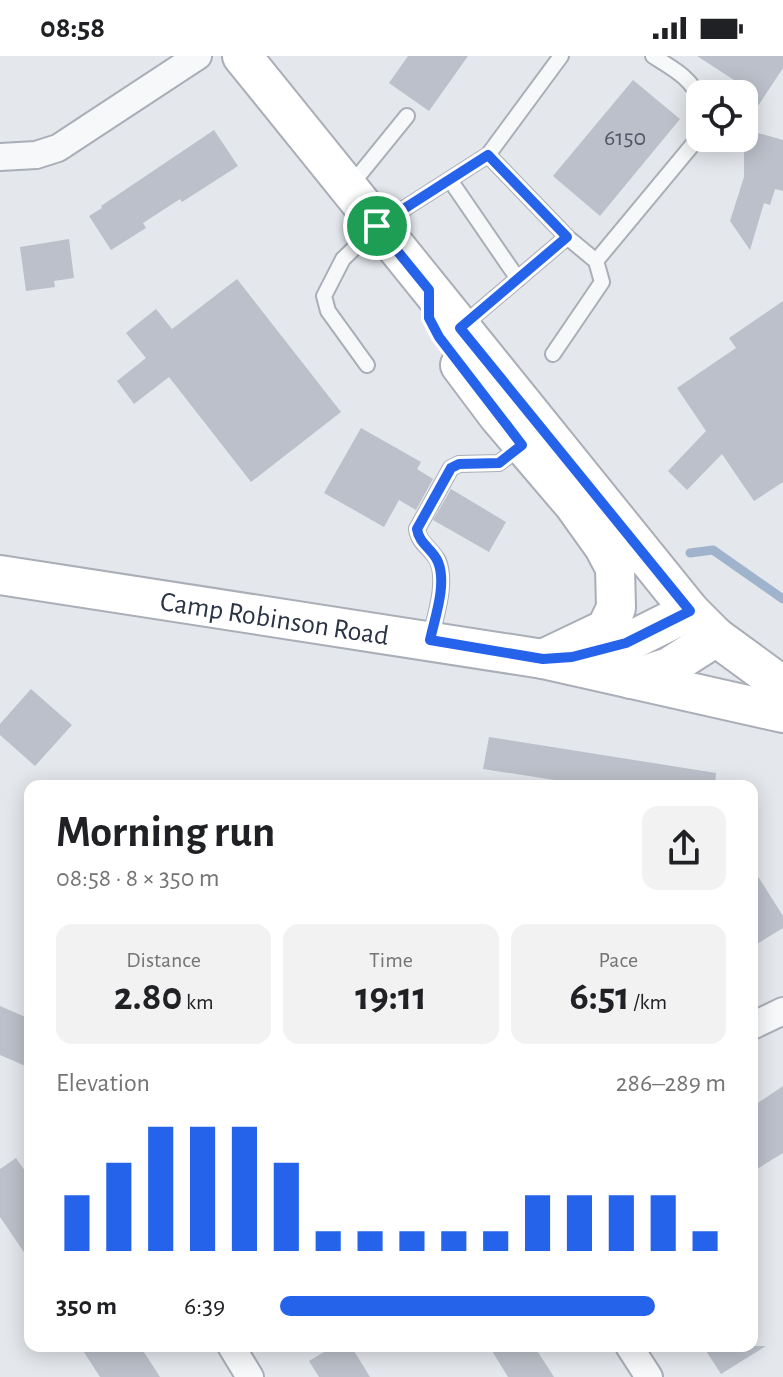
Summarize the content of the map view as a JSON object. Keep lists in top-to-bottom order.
{
  "streets": {
    "street": ["Camp Robinson Road"]
  },
  "house_numbers": ["6150"],
  "page": {
    "status": "08:58",
    "heading": ["Morning run", "08:58 · 8 × 350 m"],
    "stats": [
      ["Distance", "2.80 km"],
      ["Time", "19:11"],
      ["Pace", "6:51 /km"]
    ],
    "chart": ["Elevation", "286–289 m"],
    "list": [
      {
        "name": "350 m",
        "note": "6:39"
      }
    ]
  }
}
